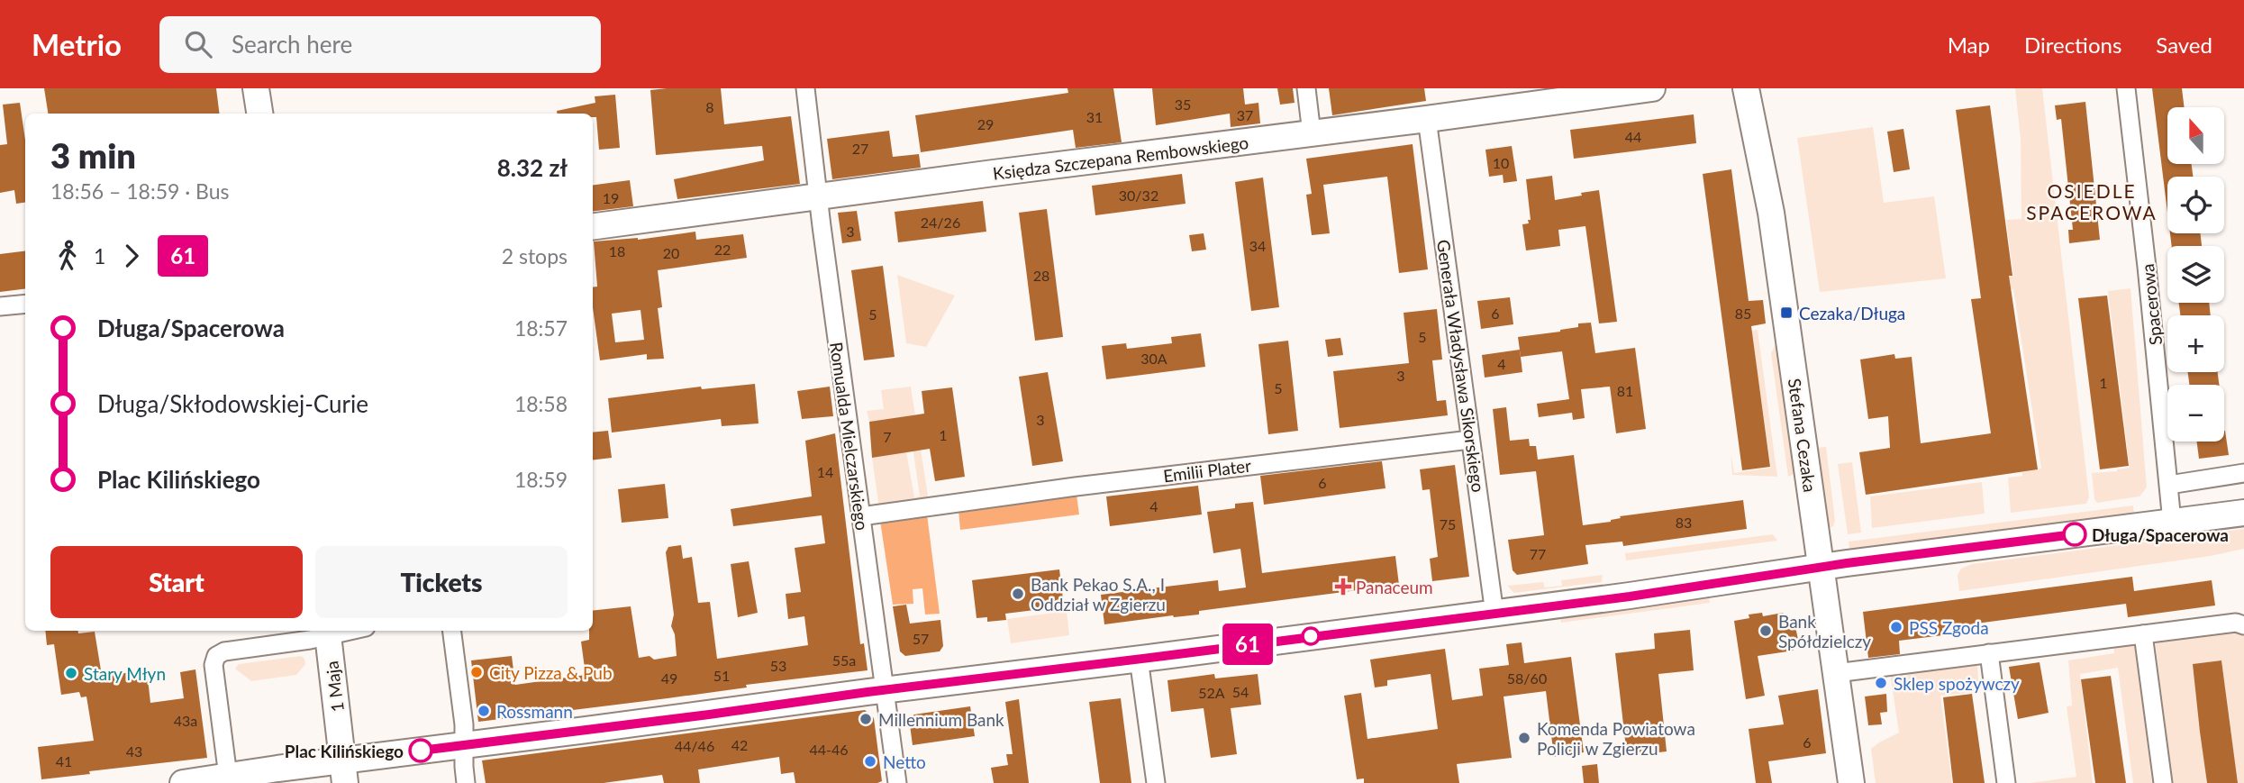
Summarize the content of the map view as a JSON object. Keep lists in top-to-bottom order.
{
  "streets": {
    "street": [
      "Księdza Szczepana Rembowskiego",
      "Spacerowa",
      "Generała Władysława Sikorskiego",
      "Stefana Cezaka",
      "Romualda Mielczarskiego",
      "Emilii Plater",
      "1 Maja"
    ]
  },
  "crossings": [
    ["Księdza Szczepana Rembowskiego", "Generała Władysława Sikorskiego"],
    ["Księdza Szczepana Rembowskiego", "Romualda Mielczarskiego"],
    ["Generała Władysława Sikorskiego", "Emilii Plater"],
    ["Romualda Mielczarskiego", "Emilii Plater"]
  ],
  "districts": ["OSIEDLE SPACEROWA"],
  "places": {
    "transit": ["Cezaka/Długa"],
    "other": [
      "Długa/Spacerowa",
      "Bank Pekao S.A., I Oddział w Zgierzu",
      "PSS Zgoda",
      "Bank Spółdzielczy",
      "City Pizza & Pub",
      "Stary Młyn",
      "Sklep spożywczy",
      "Rossmann",
      "Millennium Bank",
      "Komenda Powiatowa Policji w Zgierzu",
      "Plac Kilińskiego",
      "Netto"
    ],
    "health": ["Panaceum"]
  },
  "lines": ["bus line 61"],
  "house_numbers": [
    "35",
    "8",
    "37",
    "31",
    "29",
    "44",
    "27",
    "10",
    "30/32",
    "19",
    "24/26",
    "3",
    "34",
    "22",
    "18",
    "20",
    "28",
    "6",
    "85",
    "5",
    "5",
    "30A",
    "4",
    "3",
    "1",
    "5",
    "81",
    "3",
    "1",
    "7",
    "14",
    "6",
    "4",
    "83",
    "75",
    "77",
    "57",
    "55a",
    "53",
    "51",
    "49",
    "58/60",
    "54",
    "52A",
    "43a",
    "6",
    "42",
    "44/46",
    "44-46",
    "43",
    "41"
  ],
  "north": "top",
  "page": {
    "header": "Metrio",
    "search": "Search here",
    "nav": ["Map", "Directions", "Saved"],
    "on_map": "61",
    "map_buttons": ["+", "−"],
    "heading": ["3 min", "18:56 – 18:59 · Bus", "8.32 zł"],
    "legs": ["1", "61", "2 stops"],
    "list": [
      {
        "name": "Długa/Spacerowa",
        "value": "18:57"
      },
      {
        "name": "Długa/Skłodowskiej-Curie",
        "value": "18:58"
      },
      {
        "name": "Plac Kilińskiego",
        "value": "18:59"
      }
    ],
    "buttons": ["Start", "Tickets"]
  }
}
